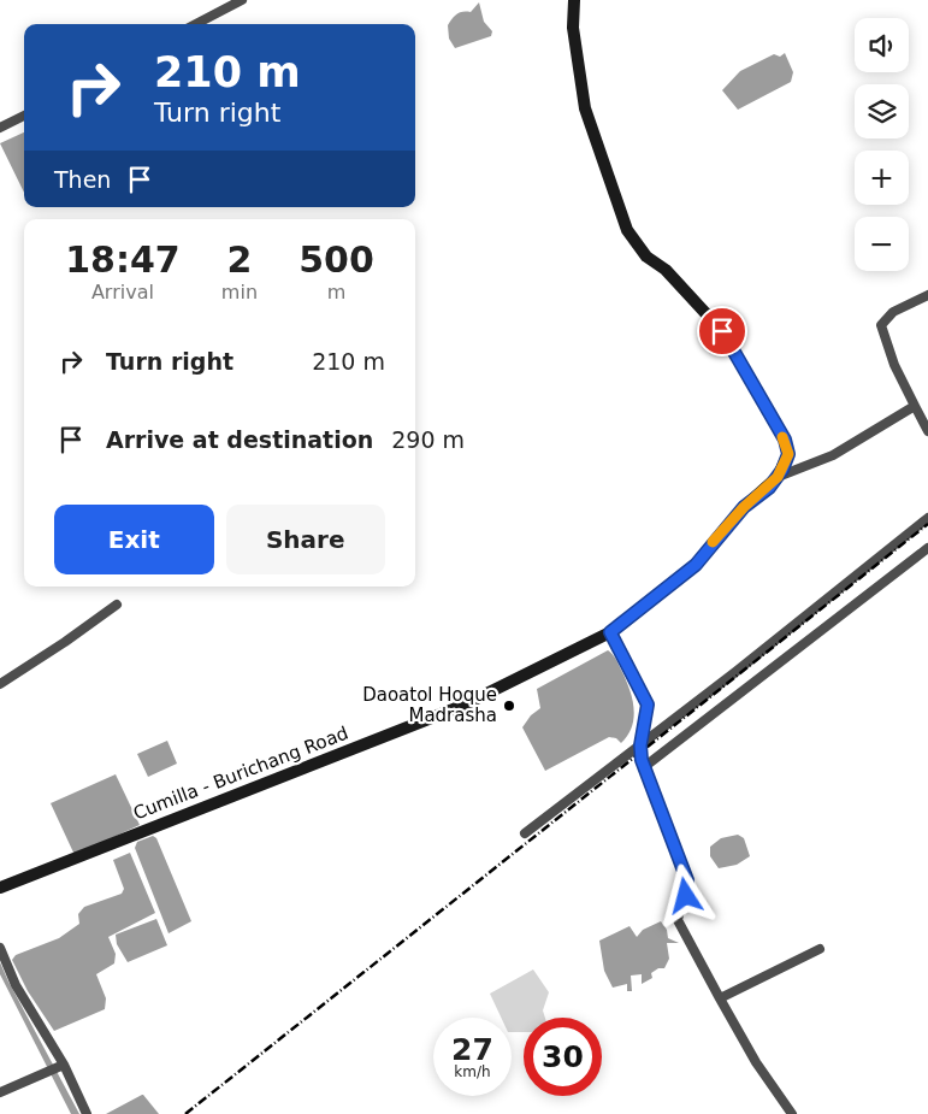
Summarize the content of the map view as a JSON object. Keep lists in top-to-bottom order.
{
  "streets": {
    "main road": ["Cumilla - Burichang Road"]
  },
  "places": ["Daoatol Hoque Madrasha"],
  "page": {
    "map_buttons": ["+", "−"],
    "turn": ["210 m", "Turn right"],
    "then": "Then",
    "eta": [
      "18:47",
      "Arrival",
      "2",
      "min",
      "500",
      "m"
    ],
    "list": [
      {
        "name": "Turn right",
        "value": "210 m"
      },
      {
        "name": "Arrive at destination",
        "value": "290 m"
      }
    ],
    "buttons": ["Exit", "Share"],
    "speed": "27 km/h",
    "limit": "30"
  }
}
